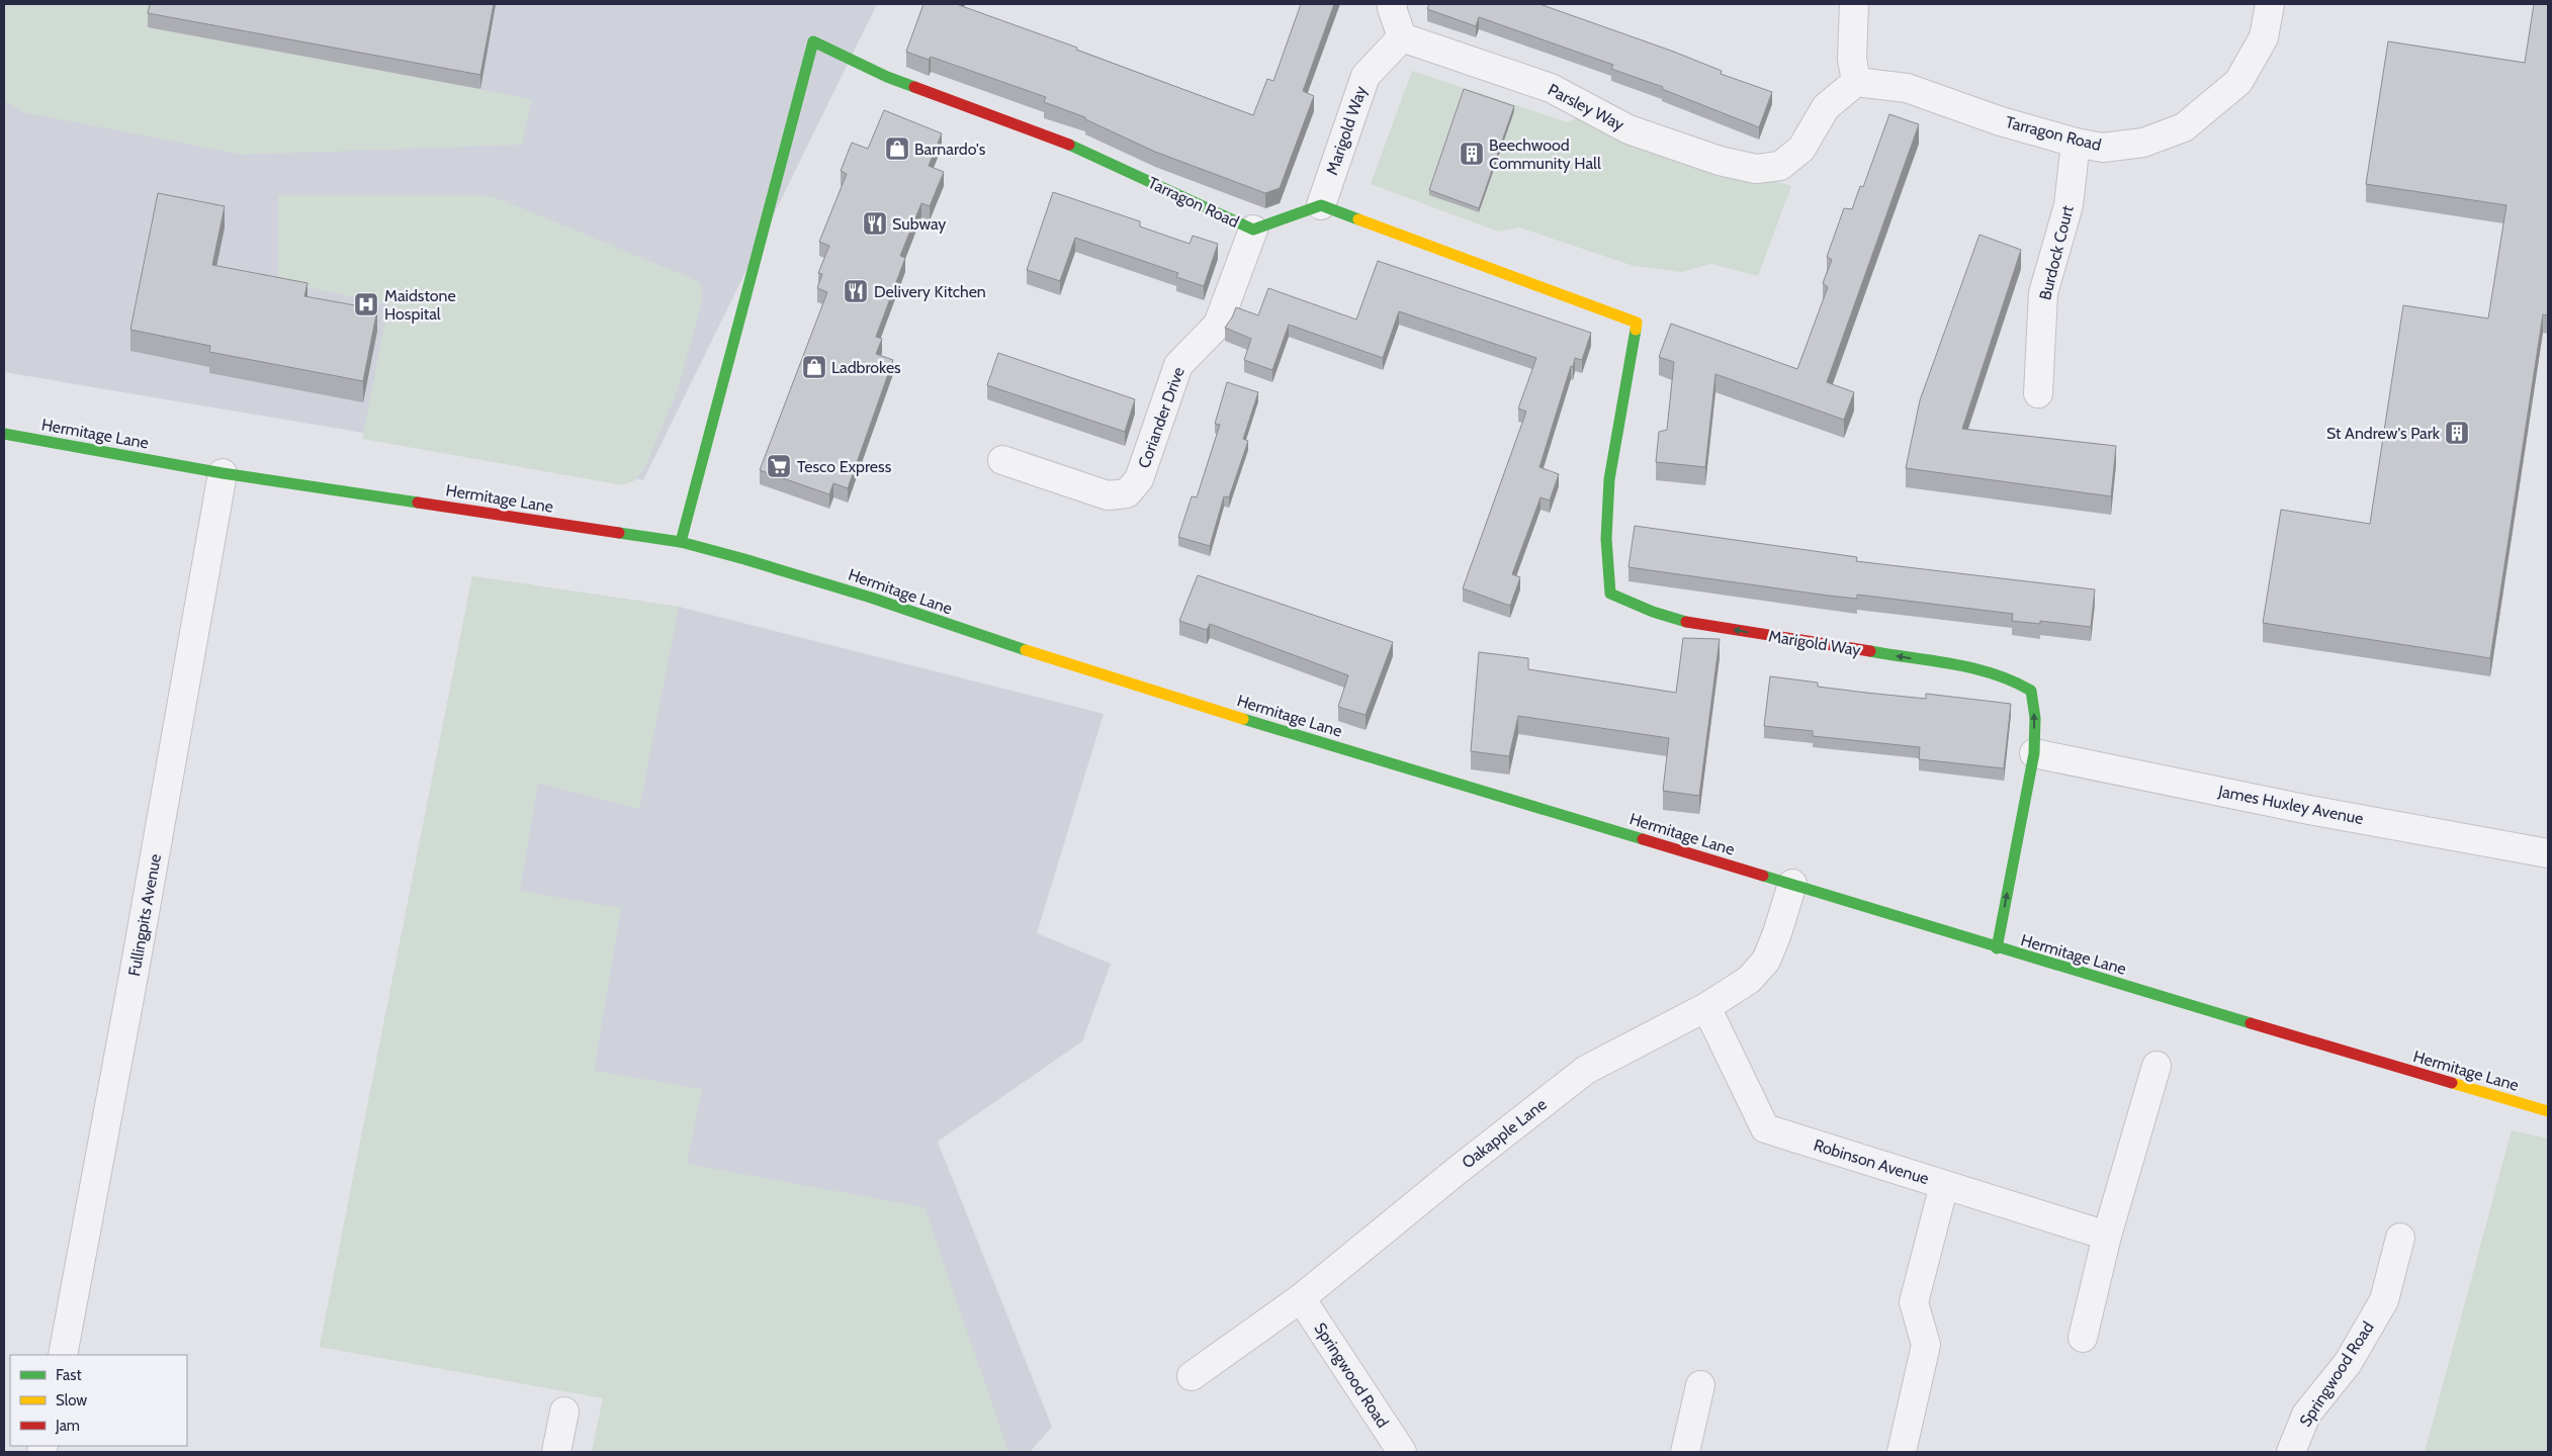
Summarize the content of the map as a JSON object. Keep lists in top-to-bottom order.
{
  "streets": {
    "main road": ["Marigold Way", "Tarragon Road", "Hermitage Lane"],
    "street": [
      "Parsley Way",
      "Burdock Court",
      "Coriander Drive",
      "James Huxley Avenue",
      "Fullingpits Avenue",
      "Oakapple Lane",
      "Robinson Avenue",
      "Springwood Road"
    ]
  },
  "crossings": [
    ["Parsley Way", "Marigold Way"],
    ["Parsley Way", "Tarragon Road"],
    ["Marigold Way", "Tarragon Road"],
    ["Marigold Way", "Hermitage Lane"],
    ["Marigold Way", "James Huxley Avenue"],
    ["Tarragon Road", "Burdock Court"],
    ["Tarragon Road", "Coriander Drive"],
    ["Tarragon Road", "Hermitage Lane"],
    ["Hermitage Lane", "Fullingpits Avenue"],
    ["Hermitage Lane", "Oakapple Lane"],
    ["Oakapple Lane", "Robinson Avenue"],
    ["Oakapple Lane", "Springwood Road"]
  ],
  "places": {
    "shop": ["Barnardo's", "Ladbrokes"],
    "building": ["Beechwood Community Hall", "St Andrew's Park"],
    "restaurant": ["Subway", "Delivery Kitchen"],
    "hospital": ["Maidstone Hospital"],
    "supermarket": ["Tesco Express"]
  },
  "legend": ["Fast", "Slow", "Jam"]
}
